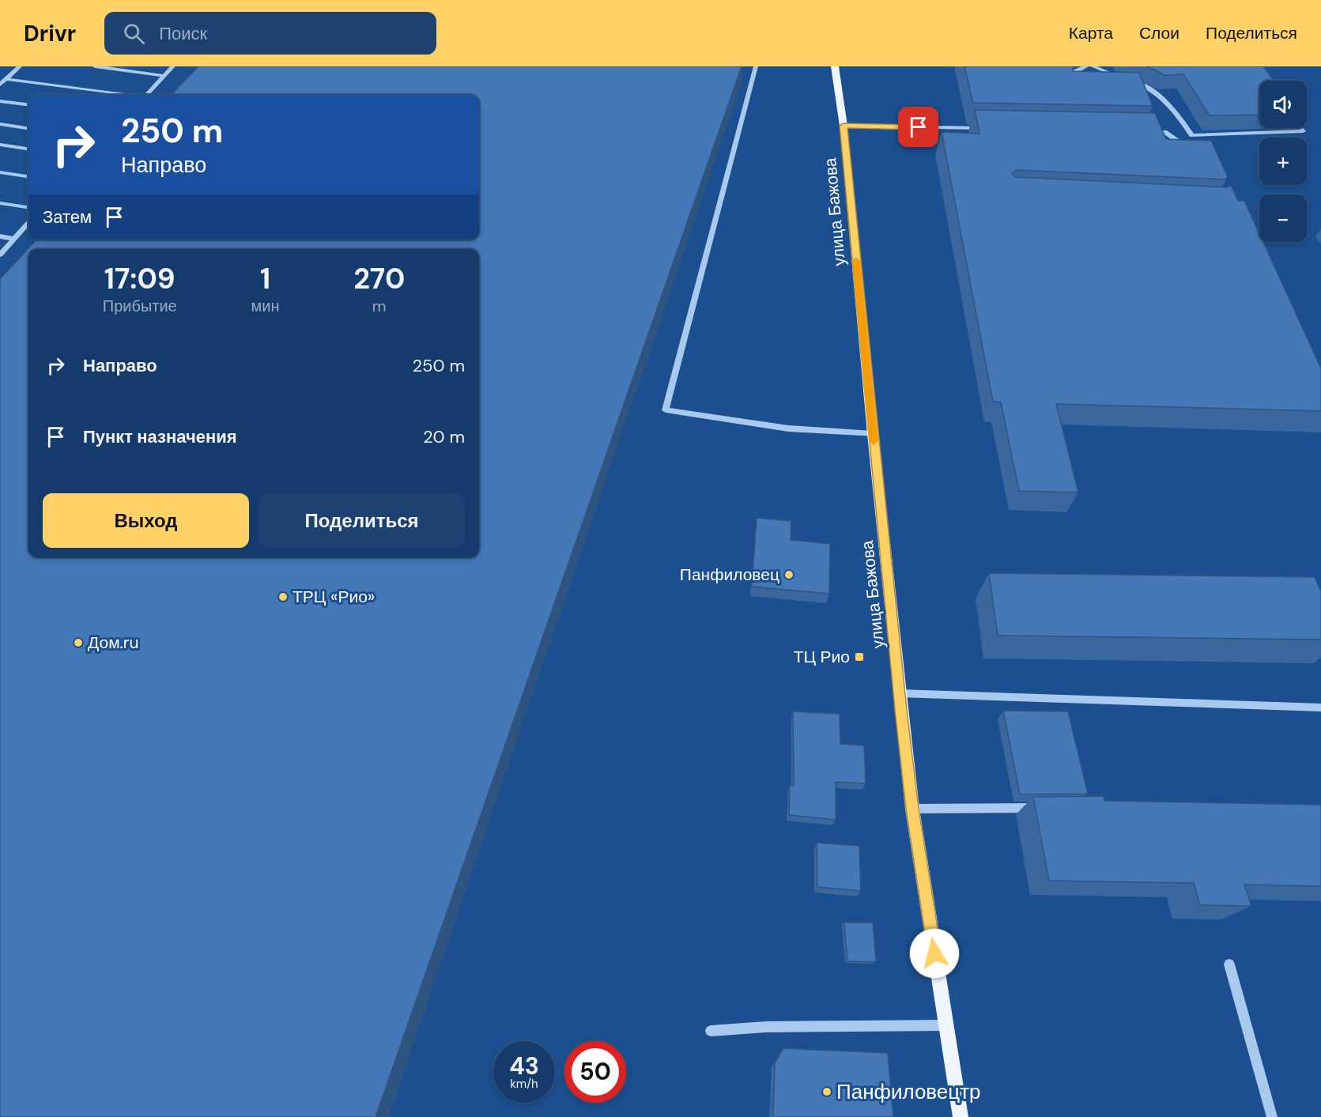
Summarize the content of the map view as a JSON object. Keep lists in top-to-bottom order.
{
  "streets": {
    "main road": ["улица Бажова"]
  },
  "places": {
    "other": [
      "Панфиловец",
      "ТРЦ «Рио»",
      "Дом.ru",
      "Панфиловецтр"
    ],
    "transit": ["ТЦ Рио"]
  },
  "page": {
    "header": "Drivr",
    "search": "Поиск",
    "nav": ["Карта", "Слои", "Поделиться"],
    "map_buttons": ["+", "−"],
    "turn": ["250 m", "Направо"],
    "then": "Затем",
    "eta": [
      "17:09",
      "Прибытие",
      "1",
      "мин",
      "270",
      "m"
    ],
    "list": [
      {
        "name": "Направо",
        "value": "250 m"
      },
      {
        "name": "Пункт назначения",
        "value": "20 m"
      }
    ],
    "buttons": ["Выход", "Поделиться"],
    "speed": "43 km/h",
    "limit": "50"
  }
}
